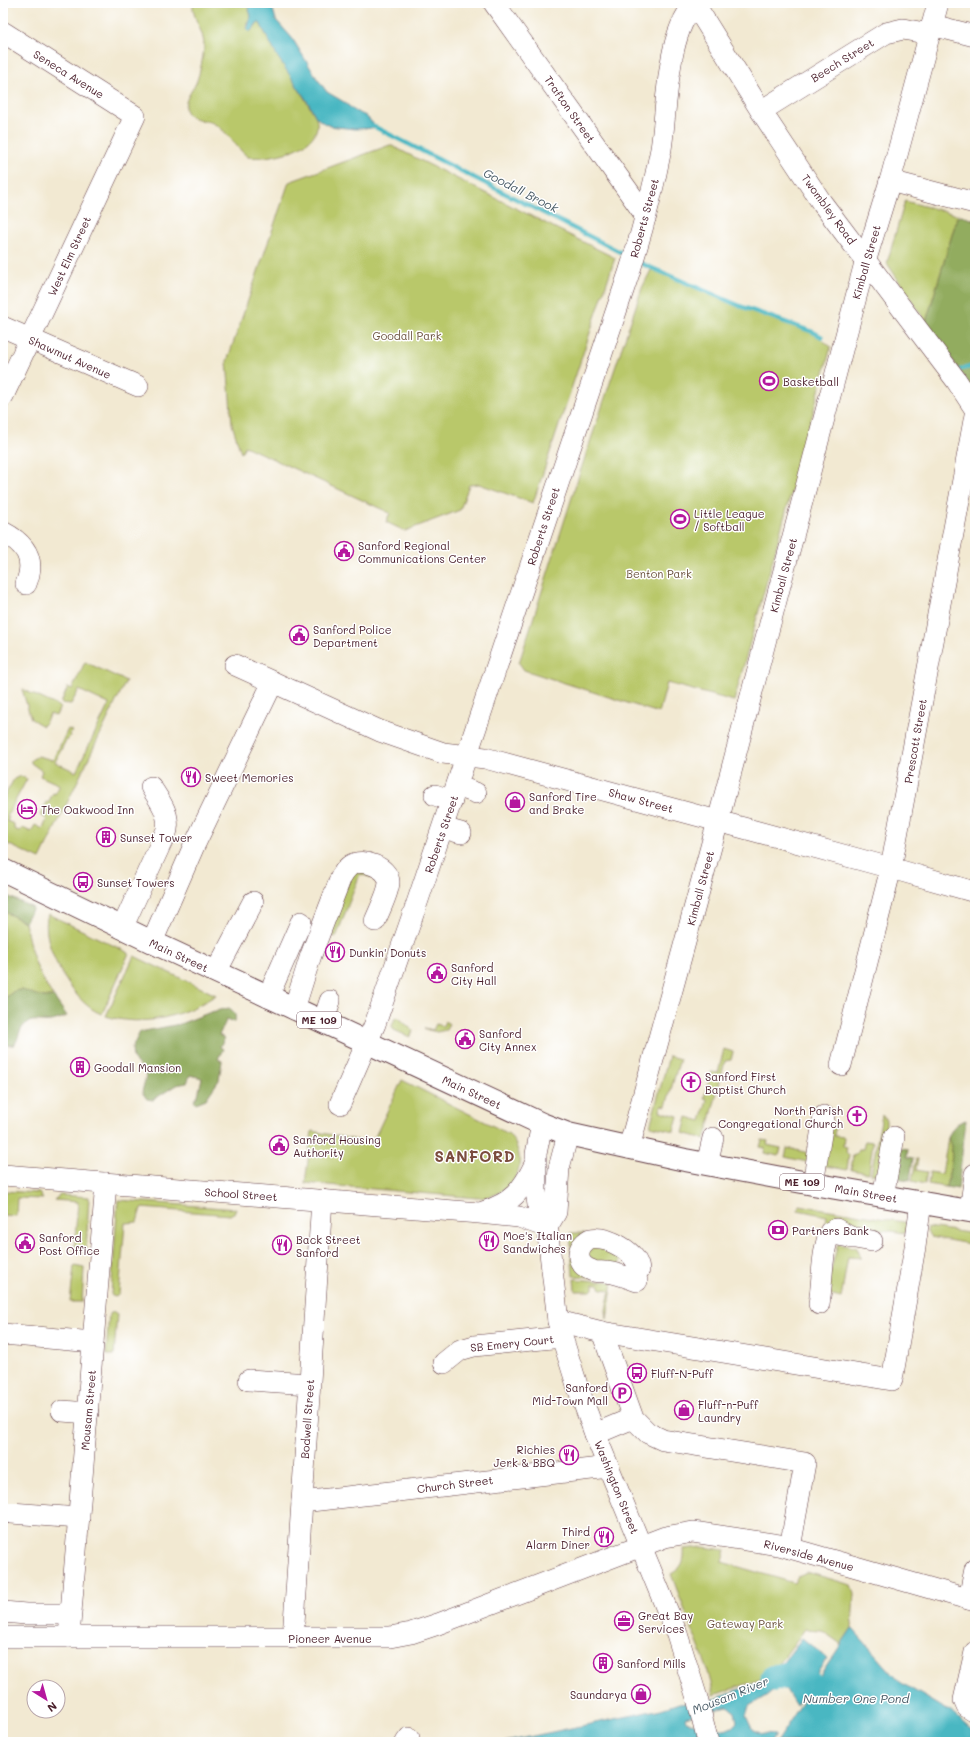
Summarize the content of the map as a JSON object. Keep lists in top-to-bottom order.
{
  "streets": {
    "highway": ["Main Street", "ME 109"],
    "street": [
      "Beech Street",
      "Seneca Avenue",
      "Trafton Street",
      "Twombley Road",
      "Roberts Street",
      "West Elm Street",
      "Kimball Street",
      "Shawmut Avenue",
      "Prescott Street",
      "Shaw Street",
      "School Street",
      "SB Emery Court",
      "Mousam Street",
      "Bodwell Street",
      "Church Street",
      "Washington Street",
      "Riverside Avenue",
      "Pioneer Avenue"
    ]
  },
  "crossings": [
    ["Beech Street", "Twombley Road"],
    ["Beech Street", "Kimball Street"],
    ["Seneca Avenue", "West Elm Street"],
    ["Trafton Street", "Roberts Street"],
    ["Twombley Road", "Roberts Street"],
    ["Twombley Road", "Kimball Street"],
    ["Roberts Street", "Shaw Street"],
    ["Roberts Street", "Main Street"],
    ["West Elm Street", "Shawmut Avenue"],
    ["Kimball Street", "Shaw Street"],
    ["Kimball Street", "Main Street"],
    ["Prescott Street", "Shaw Street"],
    ["Main Street", "SB Emery Court"],
    ["Main Street", "Washington Street"],
    ["School Street", "Mousam Street"],
    ["School Street", "Bodwell Street"],
    ["School Street", "Washington Street"],
    ["SB Emery Court", "Washington Street"],
    ["Mousam Street", "Pioneer Avenue"],
    ["Bodwell Street", "Church Street"],
    ["Bodwell Street", "Pioneer Avenue"],
    ["Church Street", "Washington Street"],
    ["Washington Street", "Riverside Avenue"],
    ["Washington Street", "Pioneer Avenue"],
    ["Riverside Avenue", "Pioneer Avenue"]
  ],
  "districts": ["SANFORD"],
  "water": ["Goodall Brook", "Mousam River", "Number One Pond"],
  "parks": ["Goodall Park", "Benton Park", "Gateway Park"],
  "places": {
    "sports": ["Basketball", "Little League / Softball"],
    "public building": [
      "Sanford Regional Communications Center",
      "Sanford Police Department",
      "Sanford City Hall",
      "Sanford City Annex",
      "Sanford Housing Authority",
      "Sanford Post Office"
    ],
    "restaurant": [
      "Sweet Memories",
      "Dunkin' Donuts",
      "Moe's Italian Sandwiches",
      "Back Street Sanford",
      "Richies Jerk & BBQ",
      "Third Alarm Diner"
    ],
    "shop": ["Sanford Tire and Brake", "Fluff-n-Puff Laundry", "Saundarya"],
    "hotel": ["The Oakwood Inn"],
    "building": ["Sunset Tower", "Goodall Mansion", "Sanford Mills"],
    "bus stop": ["Sunset Towers", "Fluff-N-Puff"],
    "church": ["Sanford First Baptist Church", "North Parish Congregational Church"],
    "bank": ["Partners Bank"],
    "parking": ["Sanford Mid-Town Mall"],
    "office": ["Great Bay Services"]
  },
  "north": "bottom right"
}
